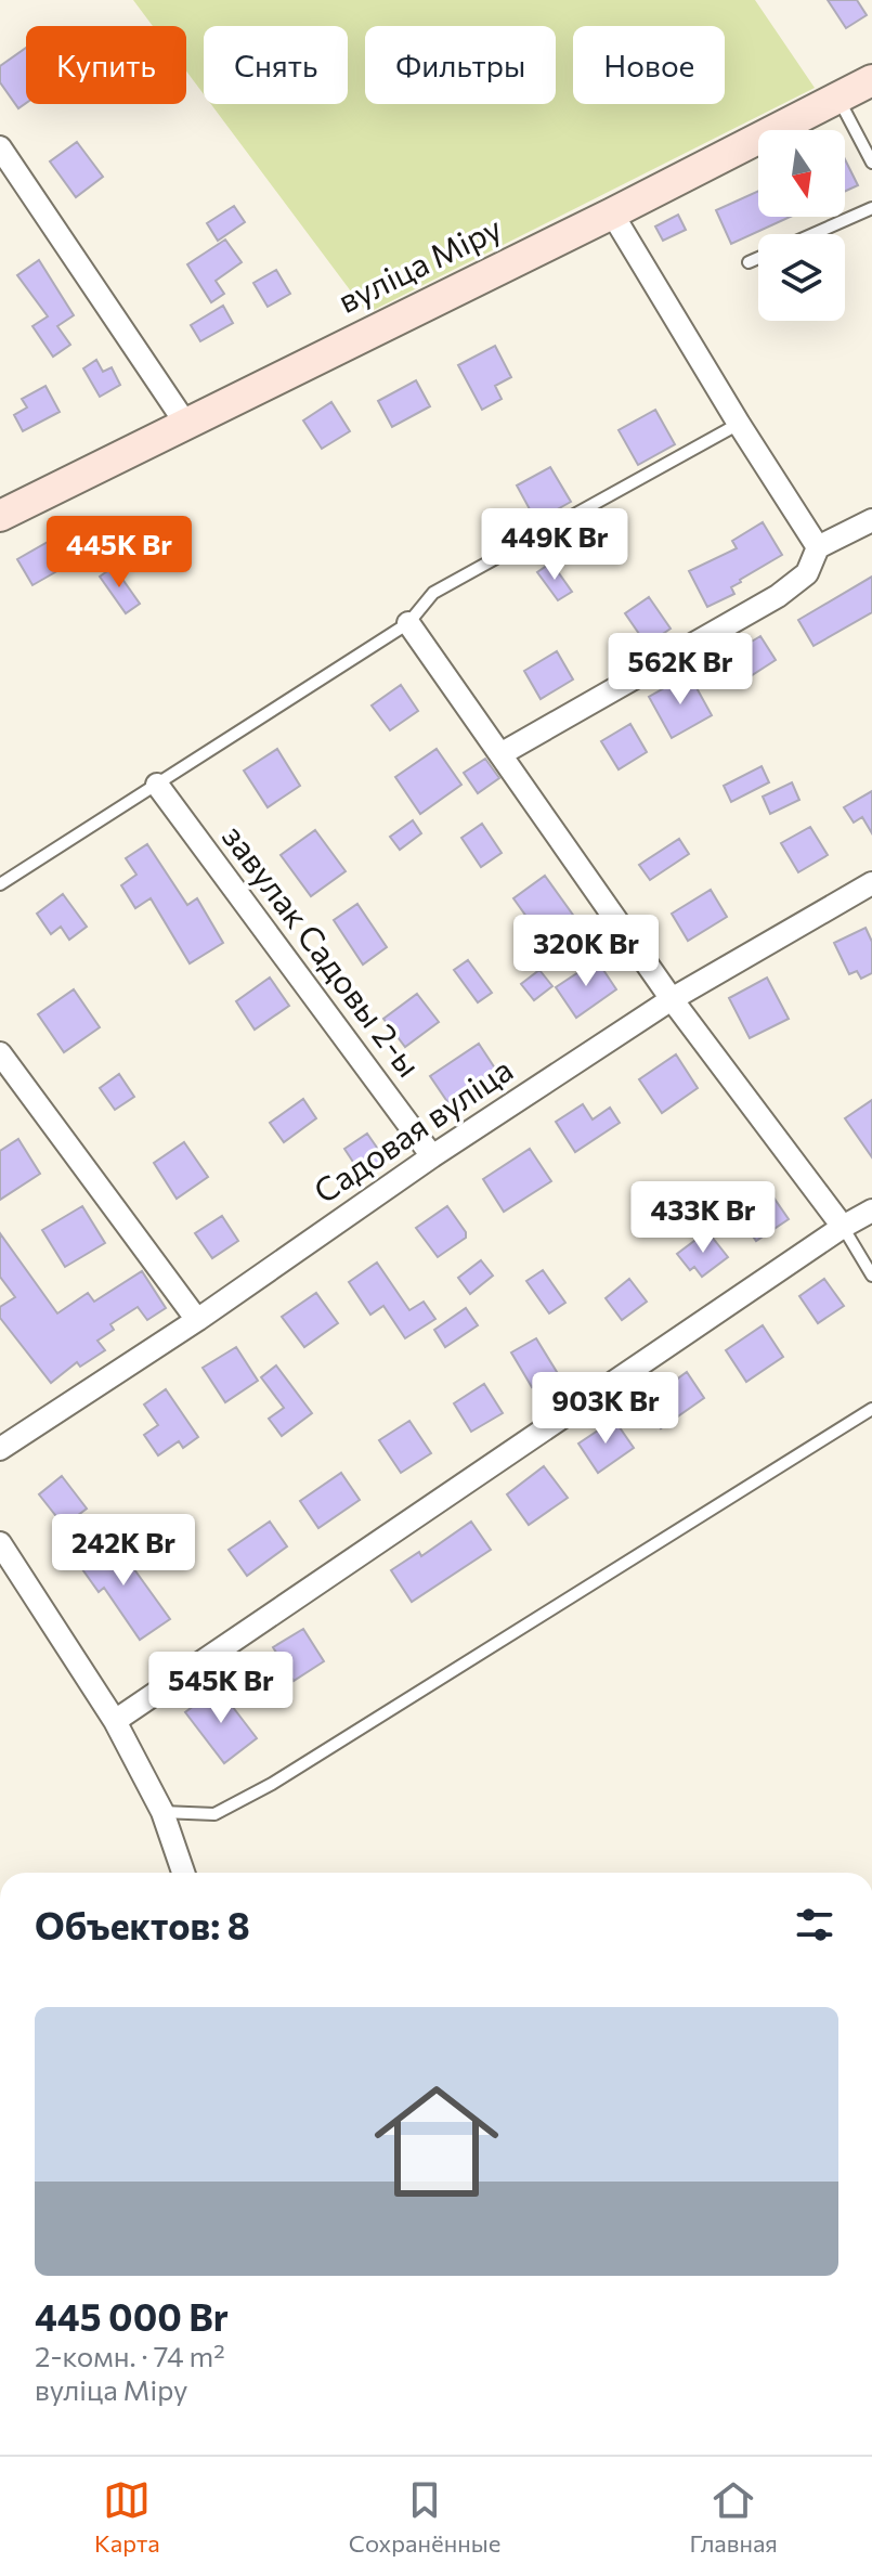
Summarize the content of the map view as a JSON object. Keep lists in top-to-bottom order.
{
  "streets": {
    "street": ["вуліца Міру", "завулак Садовы 2-ы", "Садовая вуліца"]
  },
  "crossings": [
    ["завулак Садовы 2-ы", "Садовая вуліца"]
  ],
  "north": "bottom",
  "page": {
    "chip": [
      "Купить",
      "Снять",
      "Фильтры",
      "Новое"
    ],
    "price": [
      "449K Br",
      "445K Br",
      "562K Br",
      "320K Br",
      "433K Br",
      "903K Br",
      "242K Br",
      "545K Br"
    ],
    "heading": "Объектов: 8",
    "list": [
      {
        "name": "445 000 Br",
        "note": "2-комн. · 74 m² · вуліца Міру"
      }
    ],
    "tabs": ["Карта", "Сохранённые", "Главная"]
  }
}
